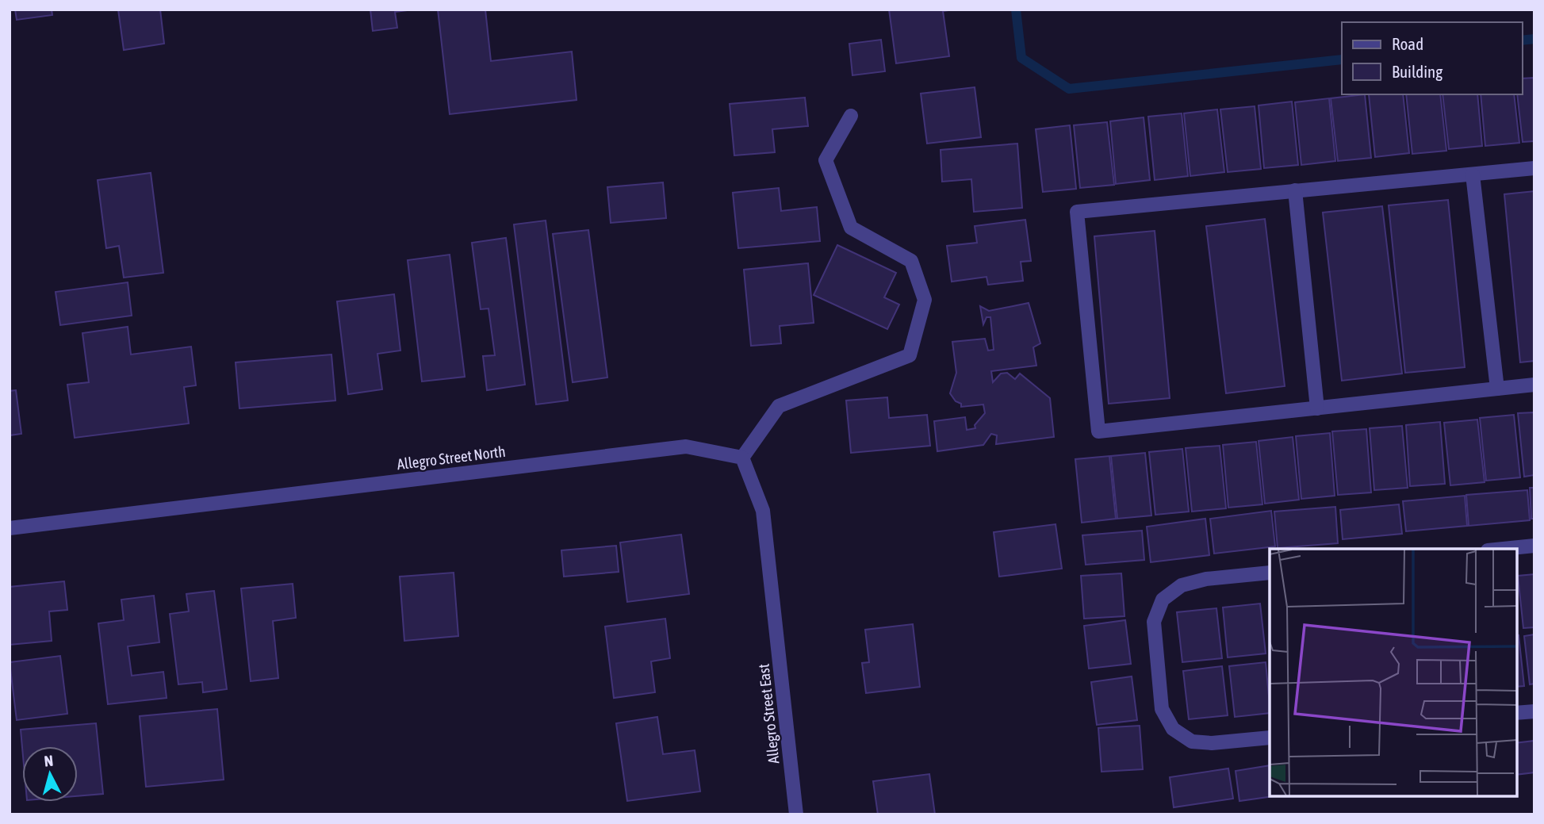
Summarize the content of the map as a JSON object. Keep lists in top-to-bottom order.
{
  "streets": {
    "street": ["Allegro Street North", "Allegro Street East"]
  },
  "crossings": [
    ["Allegro Street North", "Allegro Street East"]
  ],
  "legend": ["Road", "Building"],
  "north": "top"
}
